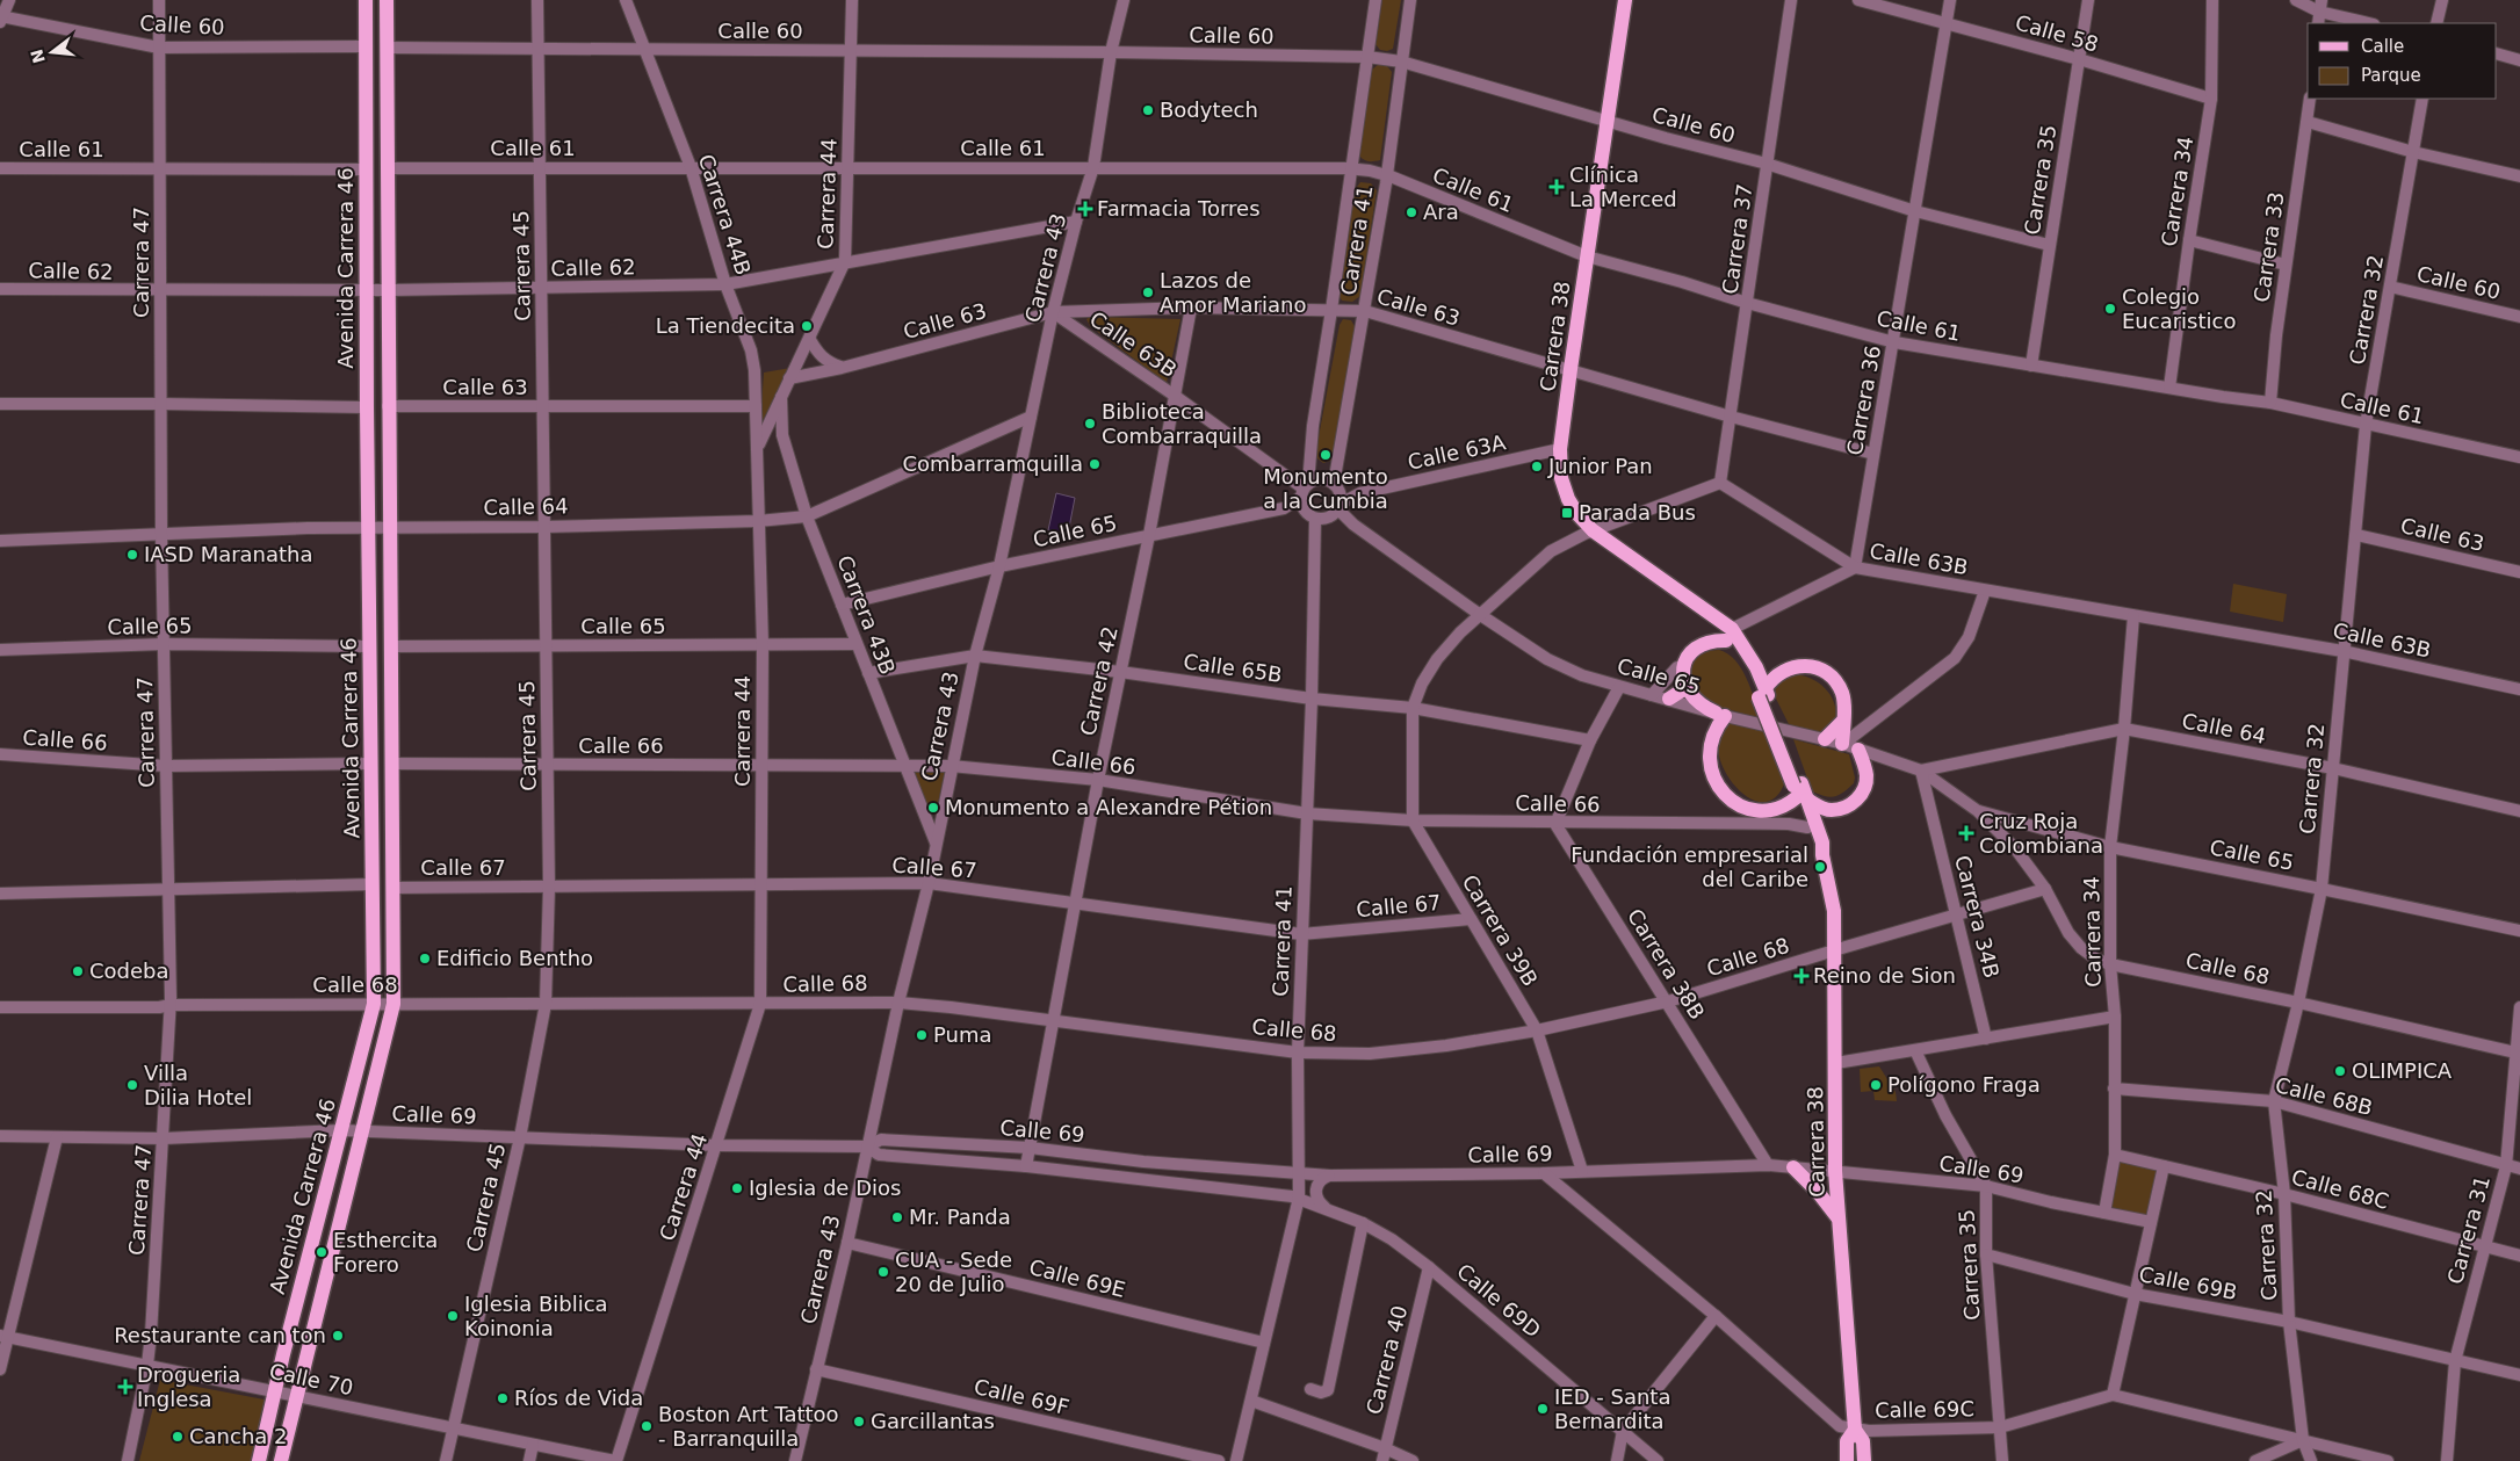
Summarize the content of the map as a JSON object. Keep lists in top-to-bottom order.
{
  "streets": {
    "main road": ["Avenida Carrera 46", "Carrera 38"],
    "street": [
      "Calle 60",
      "Calle 58",
      "Calle 61",
      "Carrera 35",
      "Carrera 34",
      "Carrera 44",
      "Carrera 44B",
      "Carrera 37",
      "Carrera 41",
      "Carrera 33",
      "Carrera 47",
      "Carrera 45",
      "Calle 62",
      "Carrera 43",
      "Calle 63",
      "Carrera 32",
      "Calle 63B",
      "Carrera 36",
      "Calle 63A",
      "Calle 64",
      "Calle 65",
      "Carrera 43B",
      "Calle 65B",
      "Carrera 42",
      "Calle 66",
      "Calle 67",
      "Carrera 34B",
      "Carrera 39B",
      "Calle 68",
      "Carrera 38B",
      "Calle 68B",
      "Calle 69",
      "Calle 68C",
      "Carrera 31",
      "Calle 69E",
      "Calle 69B",
      "Calle 69D",
      "Carrera 40",
      "Calle 70",
      "Calle 69F",
      "Calle 69C"
    ]
  },
  "crossings": [
    ["Calle 60", "Carrera 35"],
    ["Calle 60", "Carrera 44"],
    ["Calle 60", "Carrera 44B"],
    ["Calle 60", "Carrera 37"],
    ["Calle 60", "Carrera 41"],
    ["Calle 60", "Carrera 47"],
    ["Calle 60", "Carrera 45"],
    ["Calle 60", "Avenida Carrera 46"],
    ["Calle 60", "Carrera 43"],
    ["Calle 60", "Carrera 32"],
    ["Calle 60", "Carrera 38"],
    ["Calle 60", "Carrera 36"],
    ["Calle 58", "Carrera 35"],
    ["Calle 58", "Carrera 34"],
    ["Calle 58", "Carrera 36"],
    ["Calle 61", "Carrera 35"],
    ["Calle 61", "Carrera 34"],
    ["Calle 61", "Carrera 44"],
    ["Calle 61", "Carrera 44B"],
    ["Calle 61", "Carrera 37"],
    ["Calle 61", "Carrera 41"],
    ["Calle 61", "Carrera 33"],
    ["Calle 61", "Carrera 47"],
    ["Calle 61", "Carrera 45"],
    ["Calle 61", "Avenida Carrera 46"],
    ["Calle 61", "Carrera 43"],
    ["Calle 61", "Carrera 32"],
    ["Calle 61", "Carrera 38"],
    ["Calle 61", "Carrera 36"],
    ["Carrera 35", "Calle 69"],
    ["Carrera 35", "Calle 69B"],
    ["Carrera 35", "Calle 69C"],
    ["Carrera 34", "Calle 63B"],
    ["Carrera 34", "Calle 64"],
    ["Carrera 34", "Calle 65"],
    ["Carrera 34", "Calle 68"],
    ["Carrera 34", "Calle 68B"],
    ["Carrera 34", "Calle 69"],
    ["Carrera 34", "Calle 68C"],
    ["Carrera 44", "Carrera 44B"],
    ["Carrera 44", "Calle 62"],
    ["Carrera 44", "Calle 63"],
    ["Carrera 44", "Calle 64"],
    ["Carrera 44", "Calle 65"],
    ["Carrera 44", "Carrera 43B"],
    ["Carrera 44", "Calle 66"],
    ["Carrera 44", "Calle 67"],
    ["Carrera 44", "Calle 68"],
    ["Carrera 44", "Calle 69"],
    ["Carrera 44", "Calle 70"],
    ["Carrera 44B", "Calle 62"],
    ["Carrera 44B", "Calle 63"],
    ["Carrera 37", "Calle 63"],
    ["Carrera 37", "Calle 63B"],
    ["Carrera 41", "Calle 63"],
    ["Carrera 41", "Calle 63B"],
    ["Carrera 41", "Calle 63A"],
    ["Carrera 41", "Calle 65"],
    ["Carrera 41", "Calle 65B"],
    ["Carrera 41", "Calle 66"],
    ["Carrera 41", "Calle 67"],
    ["Carrera 41", "Calle 68"],
    ["Carrera 41", "Calle 69"],
    ["Carrera 41", "Calle 69E"],
    ["Carrera 41", "Calle 69D"],
    ["Carrera 47", "Calle 62"],
    ["Carrera 47", "Calle 64"],
    ["Carrera 47", "Calle 65"],
    ["Carrera 47", "Calle 66"],
    ["Carrera 47", "Calle 68"],
    ["Carrera 47", "Calle 69"],
    ["Carrera 47", "Calle 70"],
    ["Carrera 45", "Calle 62"],
    ["Carrera 45", "Calle 63"],
    ["Carrera 45", "Calle 64"],
    ["Carrera 45", "Calle 65"],
    ["Carrera 45", "Calle 66"],
    ["Carrera 45", "Calle 67"],
    ["Carrera 45", "Calle 68"],
    ["Carrera 45", "Calle 69"],
    ["Carrera 45", "Calle 70"],
    ["Avenida Carrera 46", "Calle 62"],
    ["Avenida Carrera 46", "Calle 63"],
    ["Avenida Carrera 46", "Calle 64"],
    ["Avenida Carrera 46", "Calle 65"],
    ["Avenida Carrera 46", "Calle 66"],
    ["Avenida Carrera 46", "Calle 67"],
    ["Avenida Carrera 46", "Calle 68"],
    ["Avenida Carrera 46", "Calle 69"],
    ["Avenida Carrera 46", "Calle 70"],
    ["Calle 62", "Carrera 43"],
    ["Carrera 43", "Calle 63"],
    ["Carrera 43", "Calle 63B"],
    ["Carrera 43", "Calle 64"],
    ["Carrera 43", "Calle 65"],
    ["Carrera 43", "Carrera 43B"],
    ["Carrera 43", "Calle 65B"],
    ["Carrera 43", "Calle 66"],
    ["Carrera 43", "Calle 67"],
    ["Carrera 43", "Calle 68"],
    ["Carrera 43", "Calle 69"],
    ["Carrera 43", "Calle 69E"],
    ["Carrera 43", "Calle 69F"],
    ["Calle 63", "Carrera 32"],
    ["Calle 63", "Carrera 38"],
    ["Calle 63", "Calle 63B"],
    ["Calle 63", "Carrera 36"],
    ["Calle 63", "Carrera 42"],
    ["Carrera 32", "Calle 63B"],
    ["Carrera 32", "Calle 64"],
    ["Carrera 32", "Calle 65"],
    ["Carrera 32", "Calle 68"],
    ["Carrera 32", "Calle 68B"],
    ["Carrera 32", "Calle 68C"],
    ["Carrera 32", "Calle 69B"],
    ["Carrera 32", "Calle 69C"],
    ["Carrera 38", "Calle 63A"],
    ["Carrera 38", "Calle 66"],
    ["Carrera 38", "Calle 68"],
    ["Carrera 38", "Calle 69"],
    ["Carrera 38", "Calle 69C"],
    ["Calle 63B", "Carrera 36"],
    ["Calle 63B", "Calle 63A"],
    ["Calle 63B", "Calle 65"],
    ["Calle 63B", "Carrera 42"],
    ["Calle 63A", "Calle 65"],
    ["Calle 64", "Calle 65"],
    ["Calle 64", "Carrera 43B"],
    ["Calle 64", "Carrera 34B"],
    ["Calle 65", "Carrera 43B"],
    ["Calle 65", "Carrera 42"],
    ["Calle 65", "Carrera 34B"],
    ["Calle 65", "Calle 68"],
    ["Carrera 43B", "Calle 65B"],
    ["Carrera 43B", "Calle 66"],
    ["Calle 65B", "Carrera 42"],
    ["Carrera 42", "Calle 66"],
    ["Carrera 42", "Calle 67"],
    ["Carrera 42", "Calle 68"],
    ["Carrera 42", "Calle 69"],
    ["Calle 66", "Carrera 39B"],
    ["Calle 66", "Carrera 38B"],
    ["Calle 67", "Carrera 39B"],
    ["Carrera 34B", "Calle 68"],
    ["Carrera 39B", "Calle 68"],
    ["Carrera 39B", "Calle 69"],
    ["Calle 68", "Carrera 38B"],
    ["Calle 68", "Carrera 31"],
    ["Carrera 38B", "Calle 69"],
    ["Calle 68B", "Carrera 31"],
    ["Calle 69", "Calle 69D"],
    ["Calle 69", "Calle 69C"],
    ["Calle 68C", "Carrera 31"],
    ["Carrera 31", "Calle 69B"],
    ["Calle 69D", "Carrera 40"]
  ],
  "places": {
    "other": [
      "Bodytech",
      "Ara",
      "Lazos de Amor Mariano",
      "Colegio Eucaristico",
      "La Tiendecita",
      "Biblioteca Combarraquilla",
      "Monumento a la Cumbia",
      "Combarramquilla",
      "Junior Pan",
      "IASD Maranatha",
      "Monumento a Alexandre Pétion",
      "Fundación empresarial del Caribe",
      "Edificio Bentho",
      "Codeba",
      "Puma",
      "OLIMPICA",
      "Villa Dilia Hotel",
      "Polígono Fraga",
      "Iglesia de Dios",
      "Mr. Panda",
      "Esthercita Forero",
      "CUA - Sede 20 de Julio",
      "Iglesia Biblica Koinonia",
      "Restaurante can ton",
      "Ríos de Vida",
      "IED - Santa Bernardita",
      "Garcillantas",
      "Boston Art Tattoo - Barranquilla",
      "Cancha 2"
    ],
    "health": [
      "Clínica La Merced",
      "Farmacia Torres",
      "Cruz Roja Colombiana",
      "Reino de Sion",
      "Drogueria Inglesa"
    ],
    "transit": ["Parada Bus"]
  },
  "legend": ["Calle", "Parque"],
  "north": "left"
}
